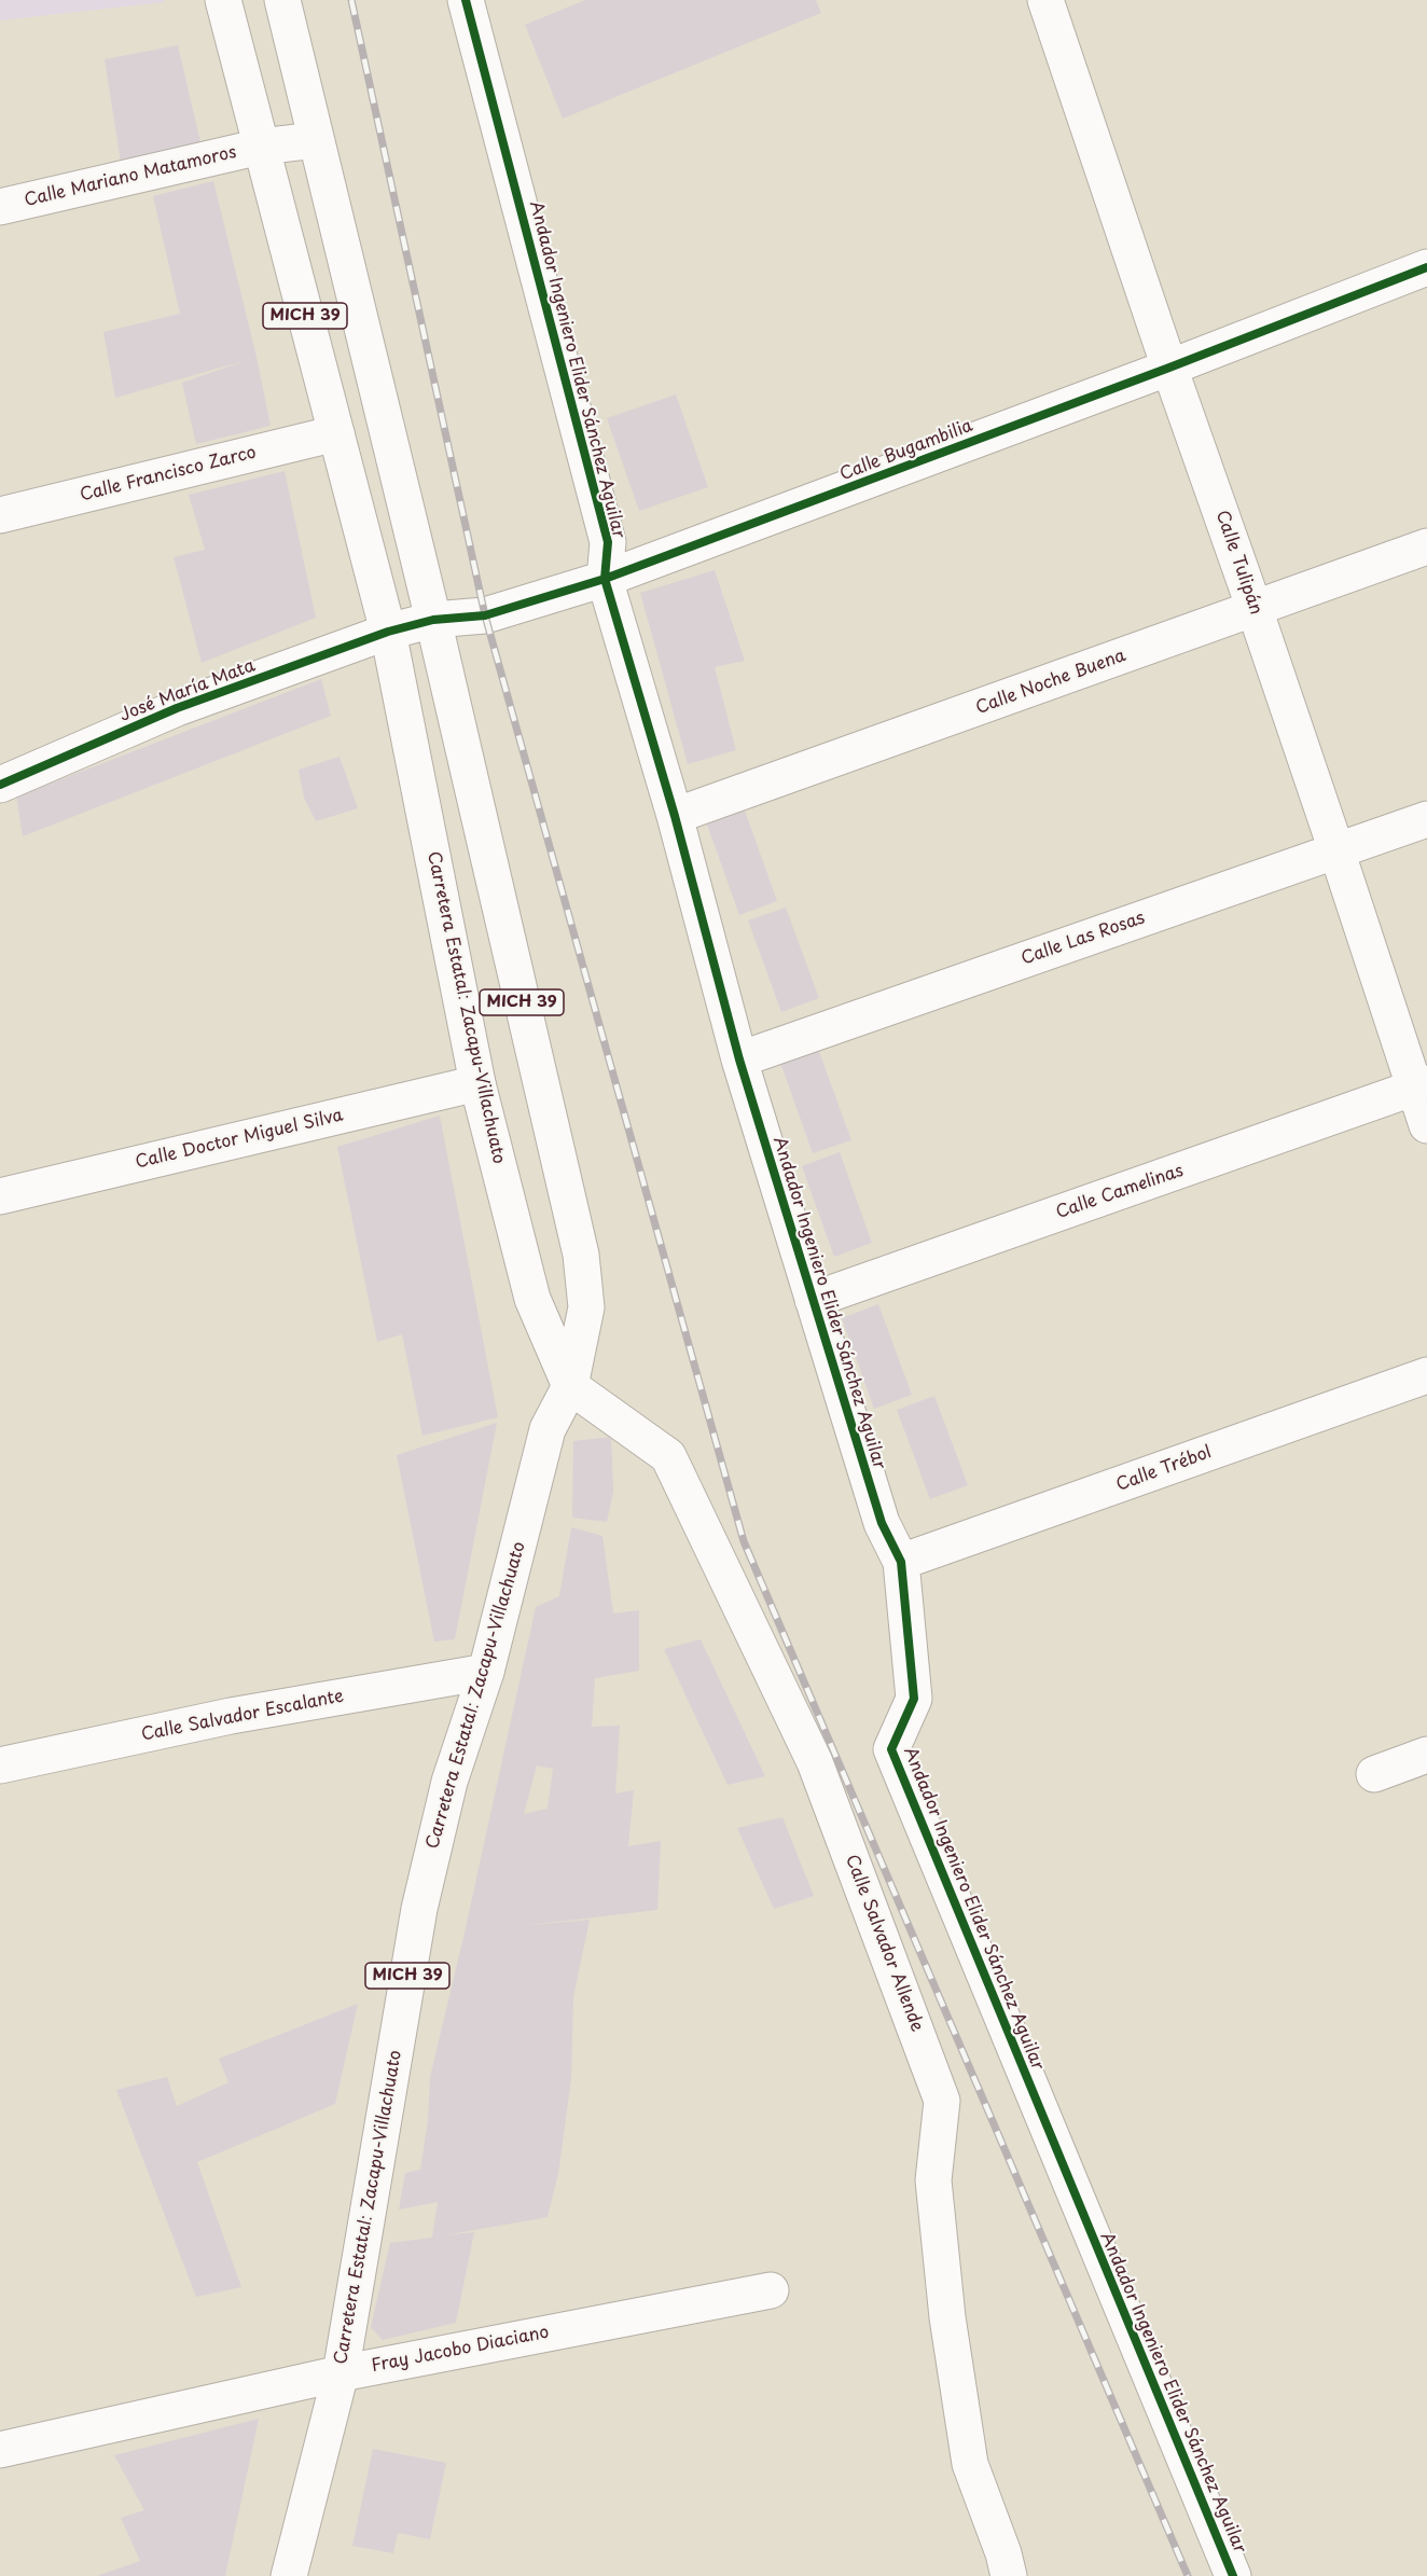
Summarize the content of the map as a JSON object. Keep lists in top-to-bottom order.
{
  "streets": {
    "street": [
      "Calle Mariano Matamoros",
      "MICH 39",
      "Andador Ingeniero Elider Sánchez Aguilar",
      "Calle Bugambilia",
      "Calle Francisco Zarco",
      "Calle Tulipán",
      "Calle Noche Buena",
      "José María Mata",
      "Calle Las Rosas",
      "Carretera Estatal: Zacapu-Villachuato",
      "Calle Doctor Miguel Silva",
      "Calle Camelinas",
      "Calle Trébol",
      "Calle Salvador Escalante",
      "Calle Salvador Allende",
      "Fray Jacobo Diaciano"
    ]
  },
  "crossings": [
    ["Calle Mariano Matamoros", "MICH 39"],
    ["Calle Mariano Matamoros", "Carretera Estatal: Zacapu-Villachuato"],
    ["MICH 39", "Calle Bugambilia"],
    ["MICH 39", "Carretera Estatal: Zacapu-Villachuato"],
    ["MICH 39", "Calle Salvador Allende"],
    ["Andador Ingeniero Elider Sánchez Aguilar", "Calle Bugambilia"],
    ["Andador Ingeniero Elider Sánchez Aguilar", "Calle Noche Buena"],
    ["Andador Ingeniero Elider Sánchez Aguilar", "Calle Las Rosas"],
    ["Andador Ingeniero Elider Sánchez Aguilar", "Calle Camelinas"],
    ["Andador Ingeniero Elider Sánchez Aguilar", "Calle Trébol"],
    ["Calle Bugambilia", "Calle Tulipán"],
    ["Calle Bugambilia", "José María Mata"],
    ["Calle Bugambilia", "Carretera Estatal: Zacapu-Villachuato"],
    ["Calle Francisco Zarco", "Carretera Estatal: Zacapu-Villachuato"],
    ["Calle Tulipán", "Calle Noche Buena"],
    ["Calle Tulipán", "Calle Las Rosas"],
    ["Calle Tulipán", "Calle Camelinas"],
    ["José María Mata", "Carretera Estatal: Zacapu-Villachuato"],
    ["Carretera Estatal: Zacapu-Villachuato", "Calle Doctor Miguel Silva"],
    ["Carretera Estatal: Zacapu-Villachuato", "Calle Salvador Escalante"],
    ["Carretera Estatal: Zacapu-Villachuato", "Calle Salvador Allende"],
    ["Carretera Estatal: Zacapu-Villachuato", "Fray Jacobo Diaciano"]
  ]
}
